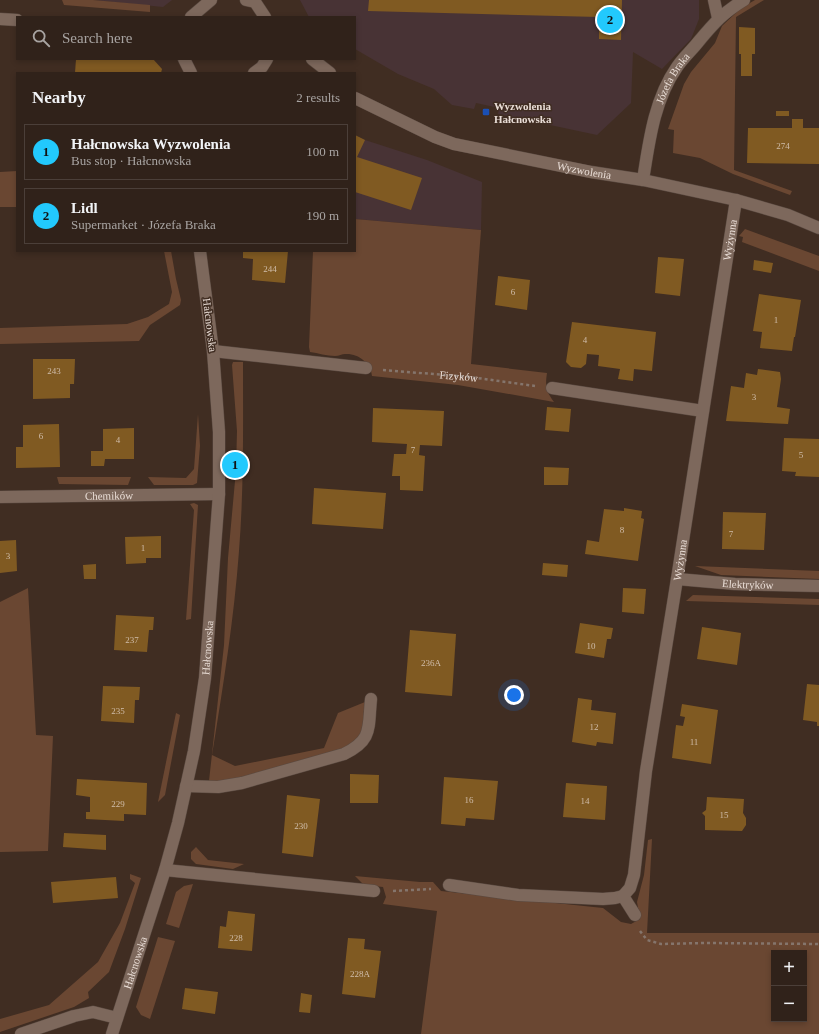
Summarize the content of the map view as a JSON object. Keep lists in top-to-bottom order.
{
  "streets": {
    "street": [
      "Józefa Braka",
      "Wyzwolenia",
      "Wyżynna",
      "Hałcnowska",
      "Chemików",
      "Elektryków"
    ],
    "path": ["Fizyków"]
  },
  "crossings": [
    ["Józefa Braka", "Wyzwolenia"],
    ["Wyzwolenia", "Wyżynna"],
    ["Wyżynna", "Elektryków"],
    ["Hałcnowska", "Chemików"]
  ],
  "places": {
    "transit": ["Wyzwolenia Hałcnowska"]
  },
  "house_numbers": [
    "274",
    "244",
    "6",
    "1",
    "4",
    "243",
    "3",
    "6",
    "4",
    "7",
    "5",
    "8",
    "7",
    "1",
    "3",
    "237",
    "10",
    "236A",
    "235",
    "12",
    "11",
    "16",
    "14",
    "229",
    "15",
    "230",
    "228",
    "228A"
  ],
  "page": {
    "pins": ["2", "1"],
    "search": "Search here",
    "heading": ["Nearby", "2 results"],
    "list": [
      {
        "mark": "1",
        "name": "Hałcnowska Wyzwolenia",
        "note": "Bus stop · Hałcnowska",
        "value": "100 m"
      },
      {
        "mark": "2",
        "name": "Lidl",
        "note": "Supermarket · Józefa Braka",
        "value": "190 m"
      }
    ],
    "map_buttons": ["+", "−"]
  }
}
